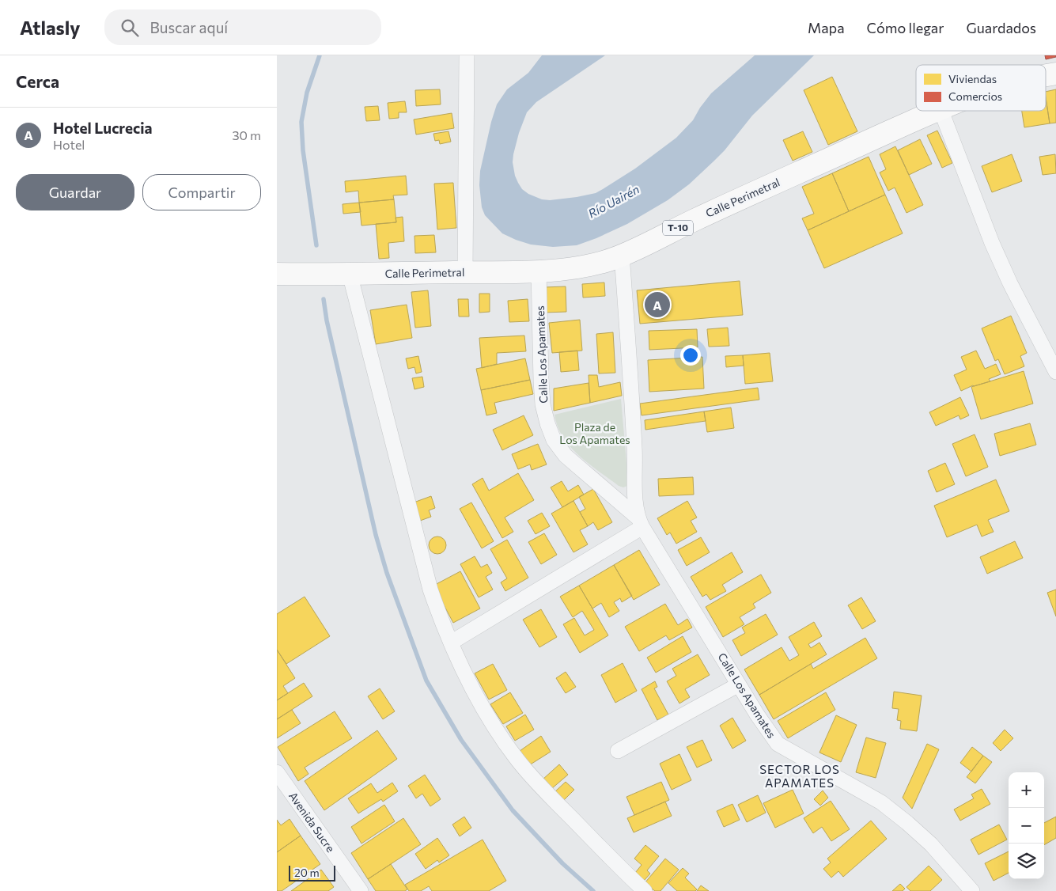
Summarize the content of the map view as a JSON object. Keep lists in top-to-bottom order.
{
  "streets": {
    "highway": ["Calle Perimetral", "T-10"],
    "street": ["Calle Los Apamates", "Avenida Sucre"]
  },
  "crossings": [
    ["Calle Perimetral", "Calle Los Apamates"]
  ],
  "districts": ["SECTOR LOS APAMATES"],
  "water": ["Río Uairén"],
  "parks": ["Plaza de Los Apamates"],
  "legend": ["Viviendas", "Comercios"],
  "scale_bar": "20 m",
  "page": {
    "header": "Atlasly",
    "search": "Buscar aquí",
    "nav": ["Mapa", "Cómo llegar", "Guardados"],
    "heading": "Cerca",
    "list": [
      {
        "mark": "A",
        "name": "Hotel Lucrecia",
        "note": "Hotel",
        "value": "30 m"
      }
    ],
    "buttons": ["Guardar", "Compartir"],
    "pins": "A",
    "map_buttons": ["+", "−"],
    "scale": "20 m"
  }
}
